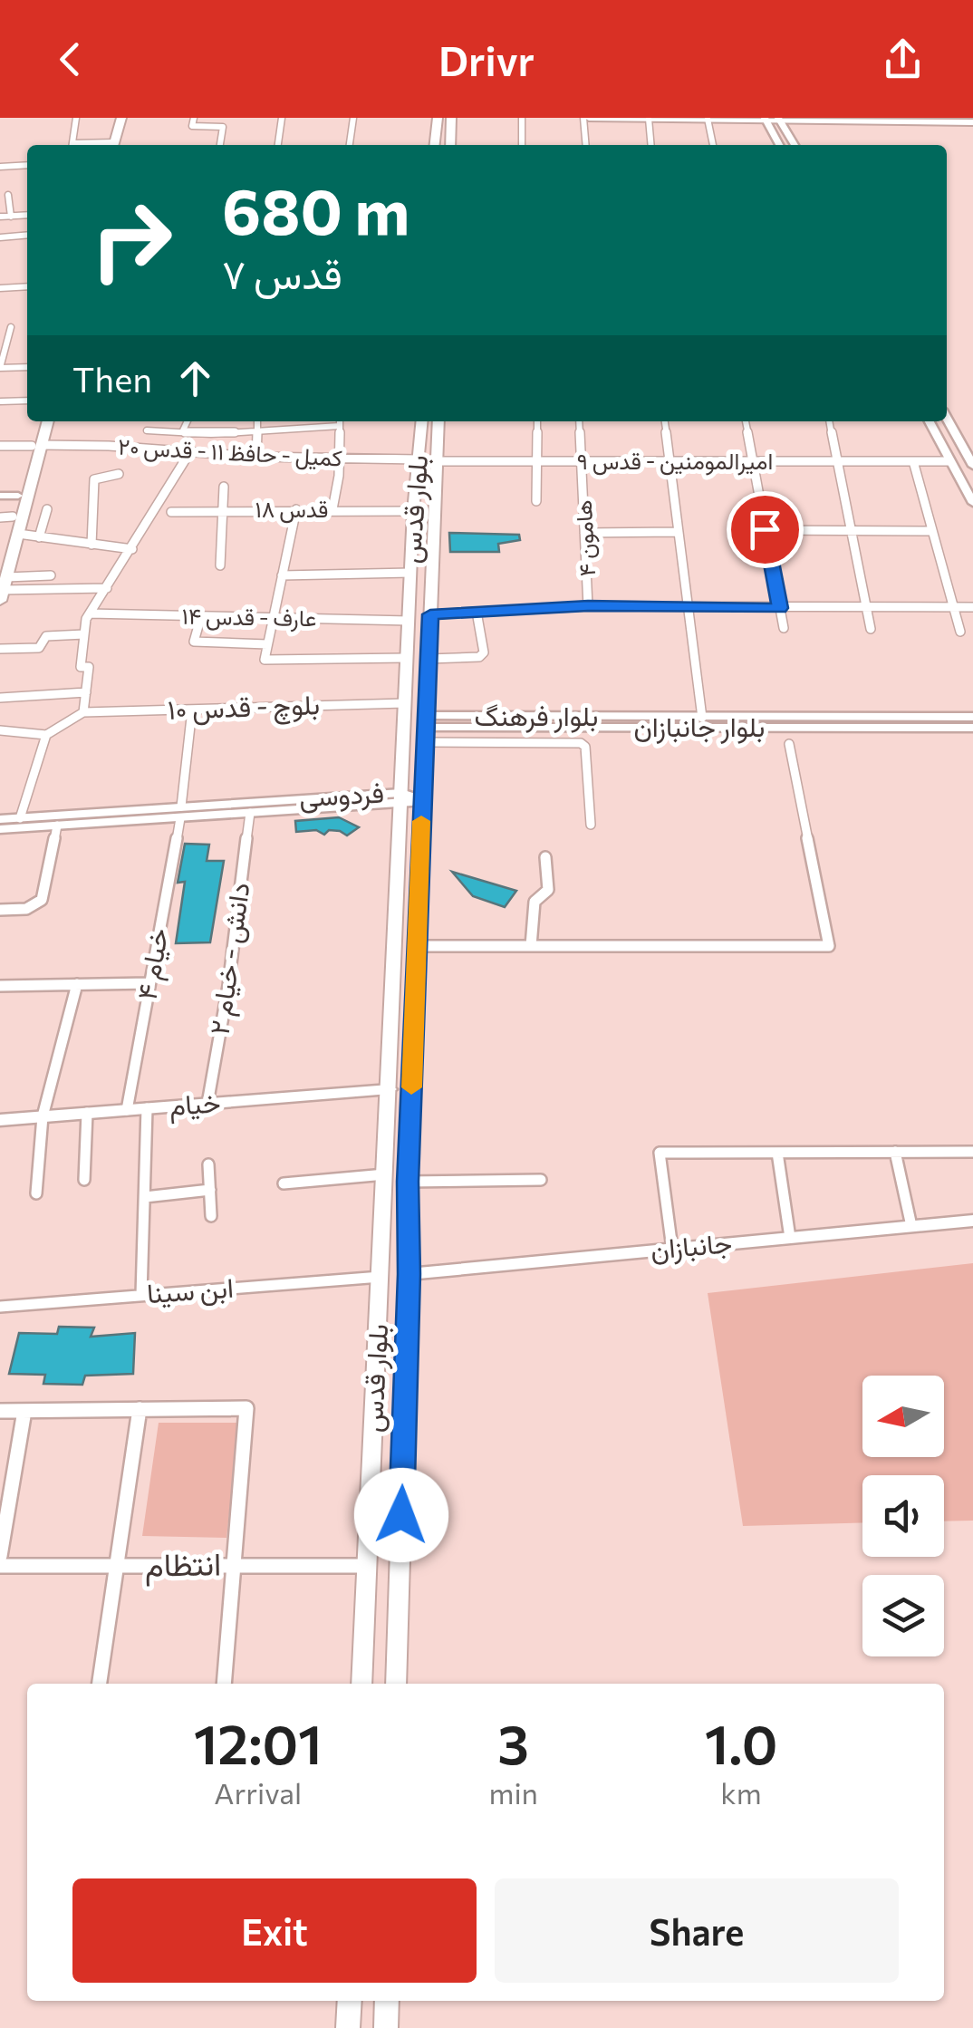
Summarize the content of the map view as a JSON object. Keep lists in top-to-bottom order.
{
  "streets": {
    "main road": ["بلوار قدس"],
    "street": [
      "کمیل - حافظ ۱۱ - قدس ۲۰",
      "امیرالمومنین - قدس ۹",
      "قدس ۱۸",
      "هامون ۴",
      "عارف - قدس ۱۴",
      "بلوچ - قدس ۱۰",
      "بلوار فرهنگ",
      "بلوار جانبازان",
      "فردوسی",
      "دانش - خیام ۲",
      "خیام ۴",
      "خیام",
      "جانبازان",
      "ابن سینا",
      "انتظام"
    ]
  },
  "crossings": [
    ["کمیل - حافظ ۱۱ - قدس ۲۰", "بلوار قدس"],
    ["امیرالمومنین - قدس ۹", "بلوار قدس"],
    ["امیرالمومنین - قدس ۹", "هامون ۴"],
    ["قدس ۱۸", "بلوار قدس"],
    ["بلوار قدس", "عارف - قدس ۱۴"],
    ["بلوار قدس", "بلوچ - قدس ۱۰"],
    ["بلوار قدس", "بلوار فرهنگ"],
    ["بلوار قدس", "بلوار جانبازان"],
    ["بلوار قدس", "فردوسی"],
    ["بلوار قدس", "خیام"],
    ["بلوار قدس", "جانبازان"],
    ["بلوار قدس", "ابن سینا"],
    ["بلوار قدس", "انتظام"],
    ["بلوچ - قدس ۱۰", "خیام ۴"],
    ["بلوار فرهنگ", "بلوار جانبازان"],
    ["فردوسی", "دانش - خیام ۲"],
    ["فردوسی", "خیام ۴"],
    ["دانش - خیام ۲", "خیام"],
    ["خیام ۴", "خیام"]
  ],
  "north": "left",
  "page": {
    "header": "Drivr",
    "turn": ["680 m", "قدس ۷"],
    "then": "Then",
    "eta": [
      "12:01",
      "Arrival",
      "3",
      "min",
      "1.0",
      "km"
    ],
    "buttons": ["Exit", "Share"]
  }
}
